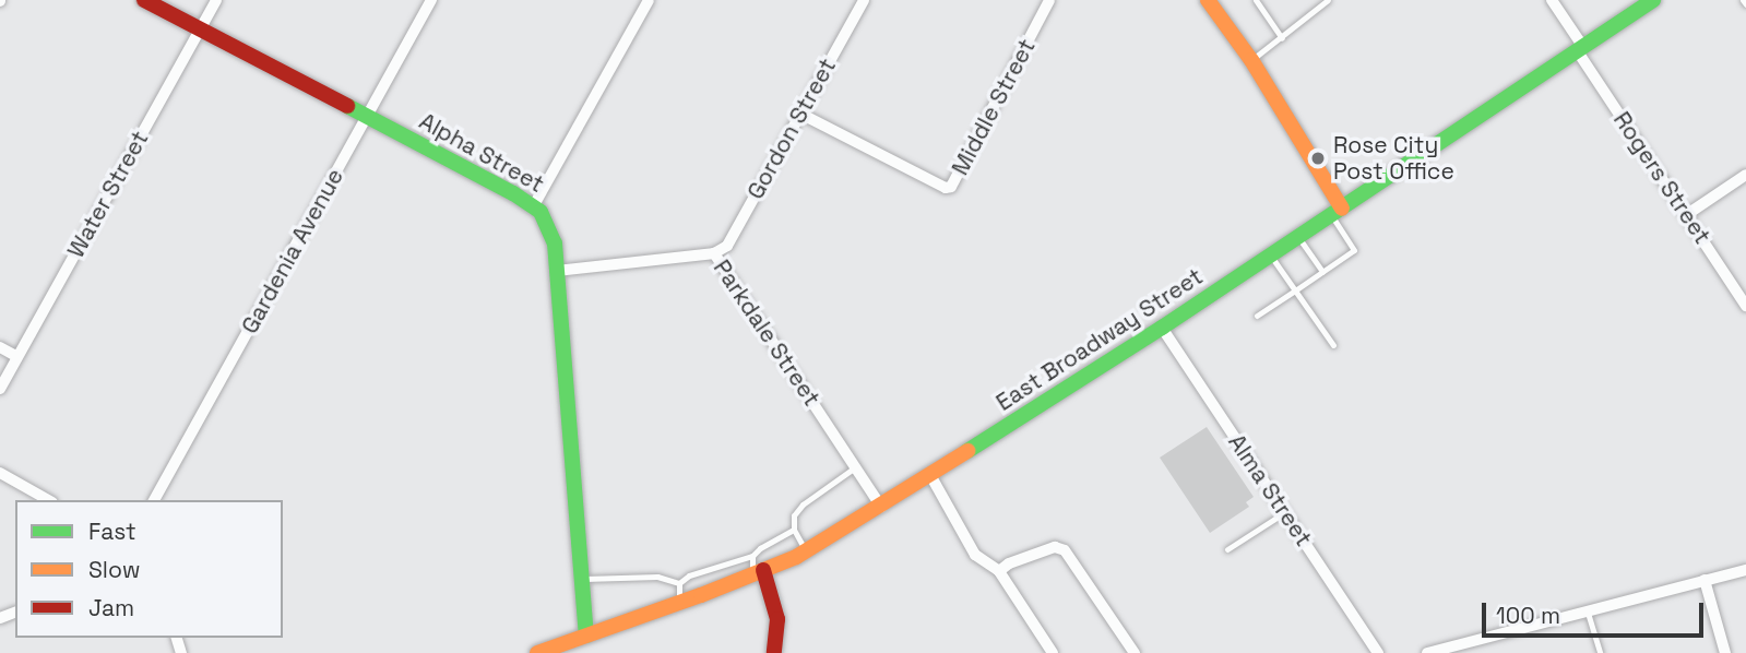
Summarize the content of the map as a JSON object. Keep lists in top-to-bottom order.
{
  "streets": {
    "main road": ["Alpha Street", "East Broadway Street"],
    "street": [
      "Middle Street",
      "Gordon Street",
      "Rogers Street",
      "Water Street",
      "Gardenia Avenue",
      "Parkdale Street",
      "Alma Street"
    ]
  },
  "crossings": [
    ["Middle Street", "Gordon Street"],
    ["Gordon Street", "Parkdale Street"],
    ["Alpha Street", "Water Street"],
    ["Alpha Street", "Gardenia Avenue"],
    ["Alpha Street", "Parkdale Street"],
    ["Alpha Street", "East Broadway Street"],
    ["Rogers Street", "East Broadway Street"],
    ["Parkdale Street", "East Broadway Street"],
    ["East Broadway Street", "Alma Street"]
  ],
  "places": ["Rose City Post Office"],
  "legend": ["Fast", "Slow", "Jam"],
  "scale_bar": "100 m"
}
